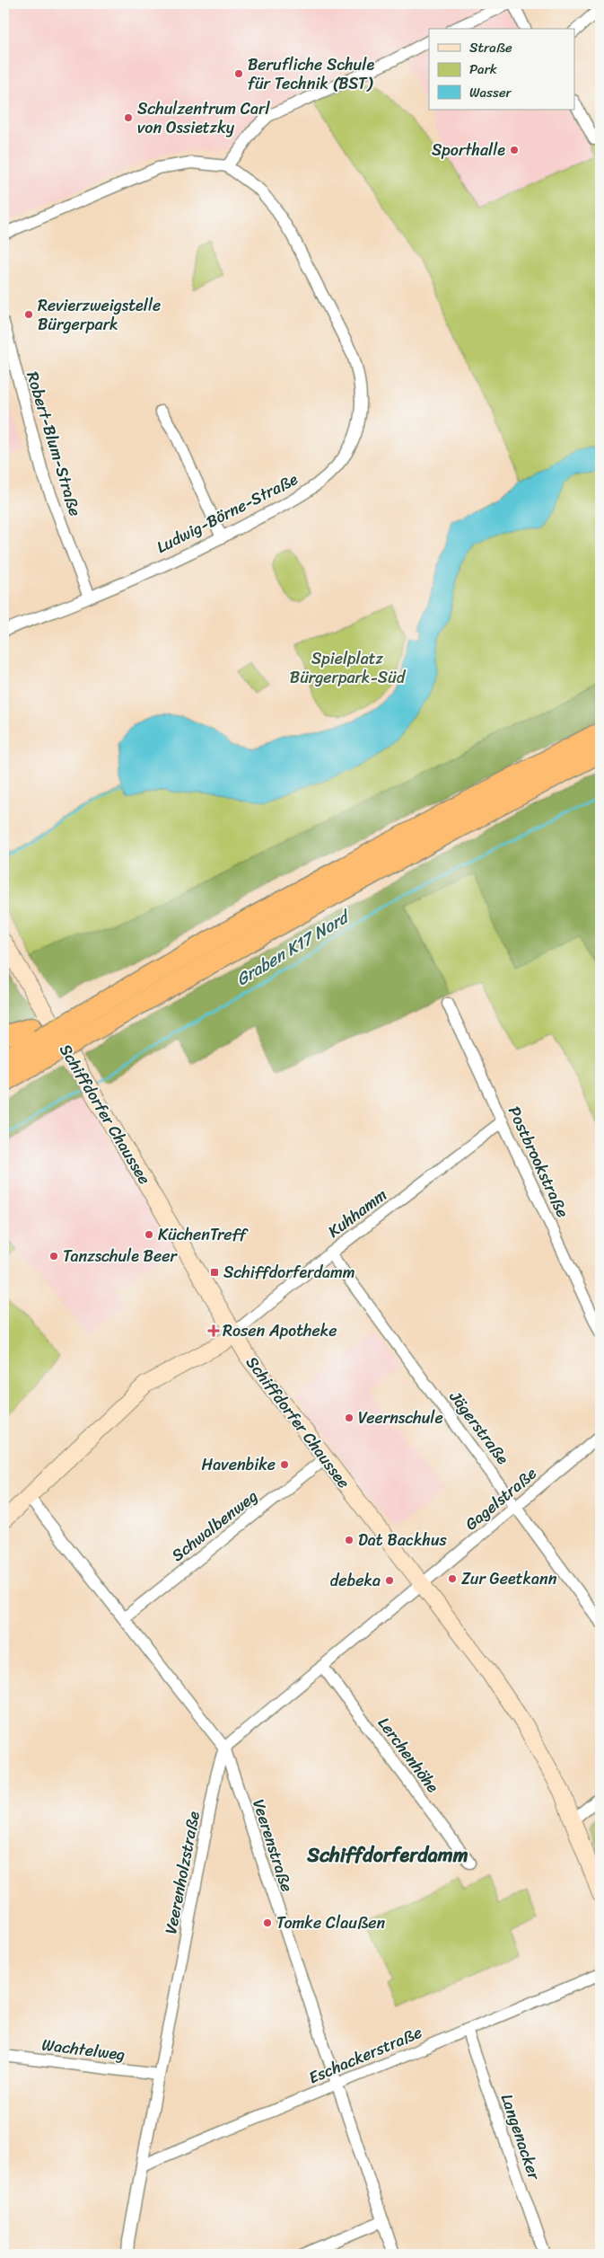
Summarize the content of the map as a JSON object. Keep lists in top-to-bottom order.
{
  "streets": {
    "street": [
      "Robert-Blum-Straße",
      "Ludwig-Börne-Straße",
      "Schiffdorfer Chaussee",
      "Postbrookstraße",
      "Kuhhamm",
      "Jägerstraße",
      "Gagelstraße",
      "Schwalbenweg",
      "Lerchenhöhe",
      "Veerenstraße",
      "Veerenholzstraße",
      "Wachtelweg",
      "Eschackerstraße",
      "Langenacker"
    ]
  },
  "crossings": [
    ["Robert-Blum-Straße", "Ludwig-Börne-Straße"],
    ["Schiffdorfer Chaussee", "Kuhhamm"],
    ["Schiffdorfer Chaussee", "Gagelstraße"],
    ["Schiffdorfer Chaussee", "Schwalbenweg"],
    ["Postbrookstraße", "Kuhhamm"],
    ["Kuhhamm", "Jägerstraße"],
    ["Jägerstraße", "Gagelstraße"],
    ["Schwalbenweg", "Veerenstraße"],
    ["Veerenstraße", "Veerenholzstraße"],
    ["Veerenstraße", "Eschackerstraße"],
    ["Veerenholzstraße", "Wachtelweg"],
    ["Veerenholzstraße", "Eschackerstraße"],
    ["Eschackerstraße", "Langenacker"]
  ],
  "districts": ["Schiffdorferdamm"],
  "water": ["Graben K17 Nord"],
  "parks": ["Spielplatz Bürgerpark-Süd"],
  "places": {
    "other": [
      "Berufliche Schule für Technik (BST)",
      "Schulzentrum Carl von Ossietzky",
      "Sporthalle",
      "Revierzweigstelle Bürgerpark",
      "KüchenTreff",
      "Tanzschule Beer",
      "Veernschule",
      "Havenbike",
      "Dat Backhus",
      "Zur Geetkann",
      "debeka",
      "Tomke Claußen"
    ],
    "transit": ["Schiffdorferdamm"],
    "health": ["Rosen Apotheke"]
  },
  "legend": ["Straße", "Park", "Wasser"]
}
